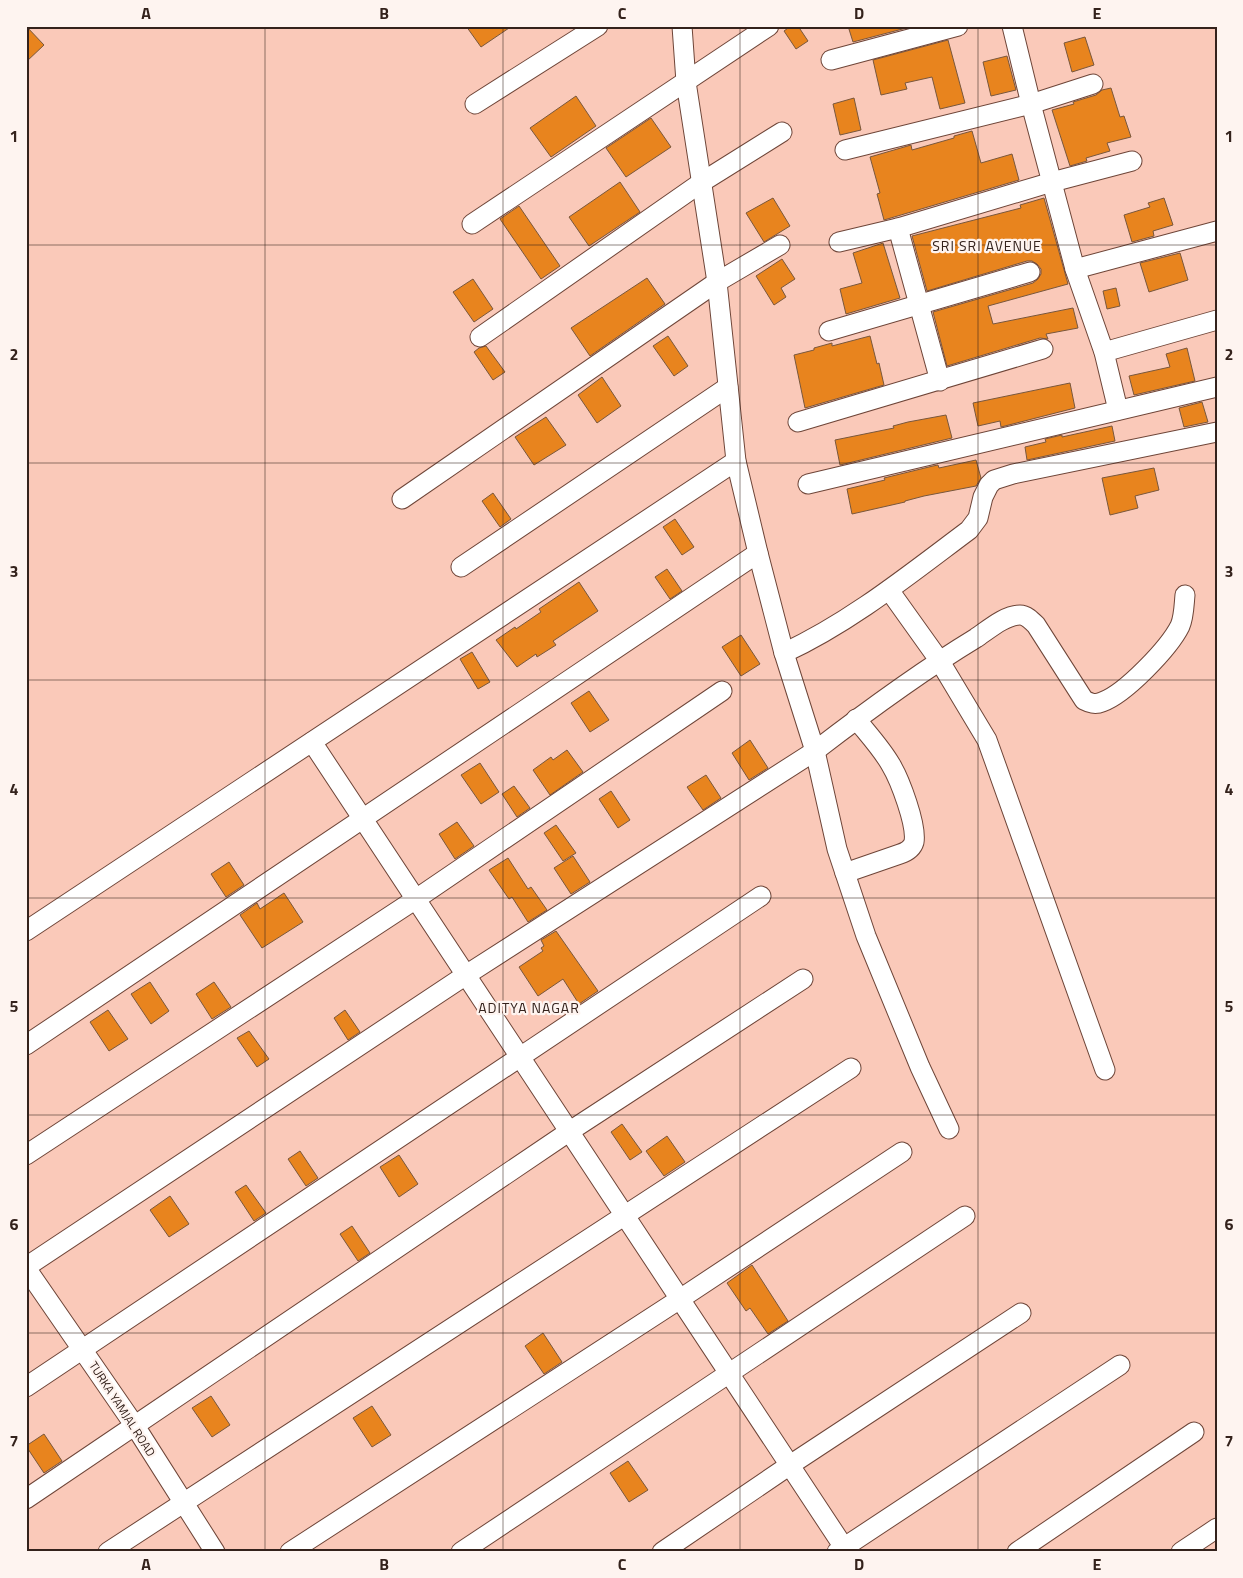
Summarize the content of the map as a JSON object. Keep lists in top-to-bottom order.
{
  "streets": {
    "street": ["TURKA YAMJAL ROAD"]
  },
  "districts": ["SRI SRI AVENUE", "ADITYA NAGAR"],
  "grid": {
    "columns": [
      "A",
      "B",
      "C",
      "D",
      "E"
    ],
    "rows": [
      "1",
      "2",
      "3",
      "4",
      "5",
      "6",
      "7"
    ]
  }
}
